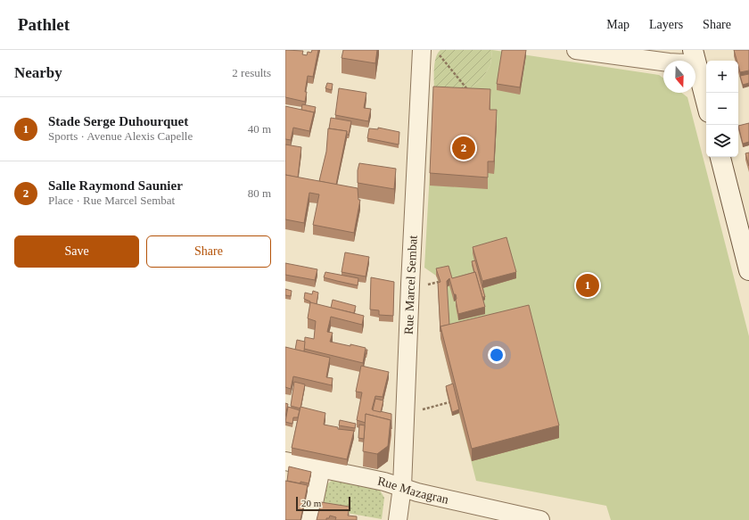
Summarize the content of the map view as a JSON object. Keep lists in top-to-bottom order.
{
  "streets": {
    "street": ["Rue Marcel Sembat", "Rue Mazagran"]
  },
  "crossings": [
    ["Rue Marcel Sembat", "Rue Mazagran"]
  ],
  "scale_bar": "20 m",
  "north": "bottom",
  "page": {
    "header": "Pathlet",
    "nav": ["Map", "Layers", "Share"],
    "heading": ["Nearby", "2 results"],
    "map_buttons": ["+", "−"],
    "list": [
      {
        "mark": "1",
        "name": "Stade Serge Duhourquet",
        "note": "Sports · Avenue Alexis Capelle",
        "value": "40 m"
      },
      {
        "mark": "2",
        "name": "Salle Raymond Saunier",
        "note": "Place · Rue Marcel Sembat",
        "value": "80 m"
      }
    ],
    "pins": ["2", "1"],
    "buttons": ["Save", "Share"],
    "scale": "20 m"
  }
}
